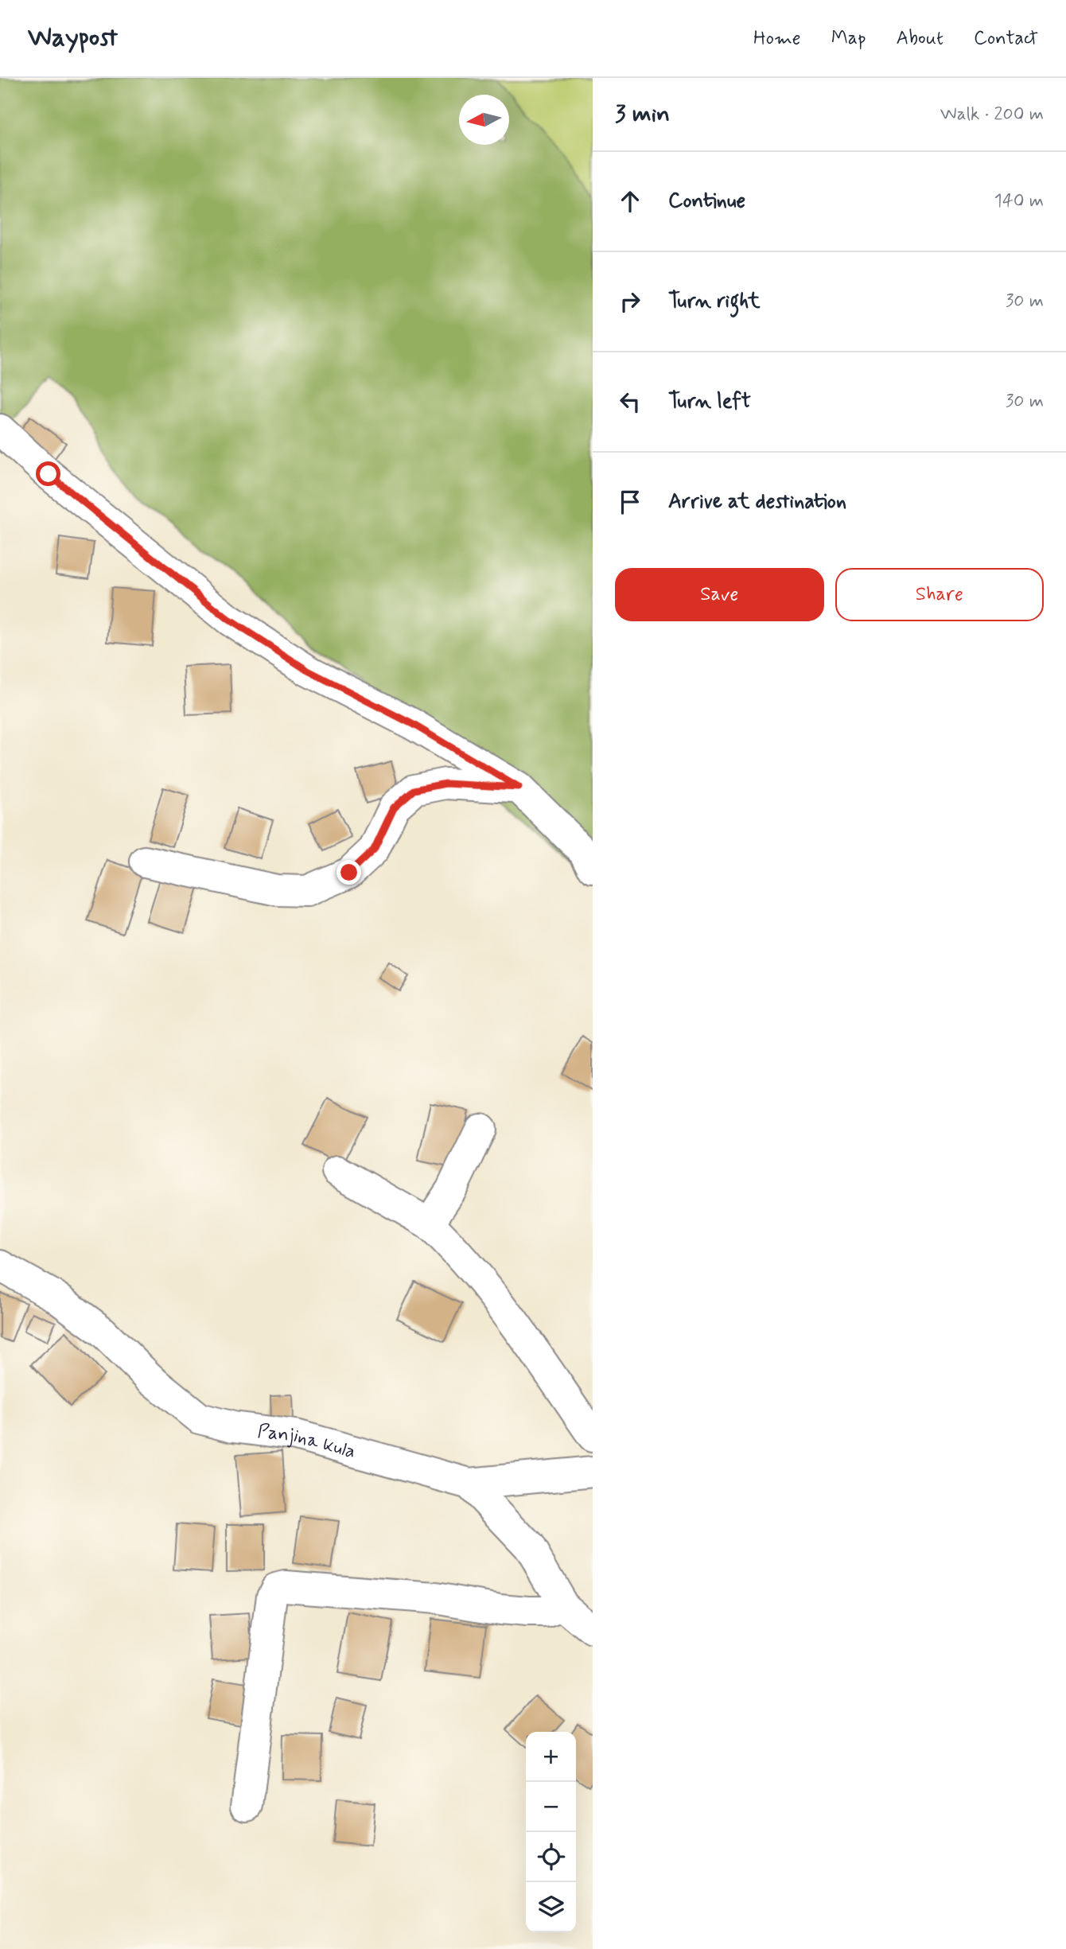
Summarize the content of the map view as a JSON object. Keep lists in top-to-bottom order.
{
  "streets": {
    "street": ["Panjina kula"]
  },
  "north": "left",
  "page": {
    "header": "Waypost",
    "nav": [
      "Home",
      "Map",
      "About",
      "Contact"
    ],
    "heading": ["3 min", "Walk · 200 m"],
    "list": [
      ["Continue", "140 m"],
      ["Turn right", "30 m"],
      ["Turn left", "30 m"],
      "Arrive at destination"
    ],
    "buttons": ["Save", "Share"],
    "map_buttons": ["+", "−"]
  }
}
